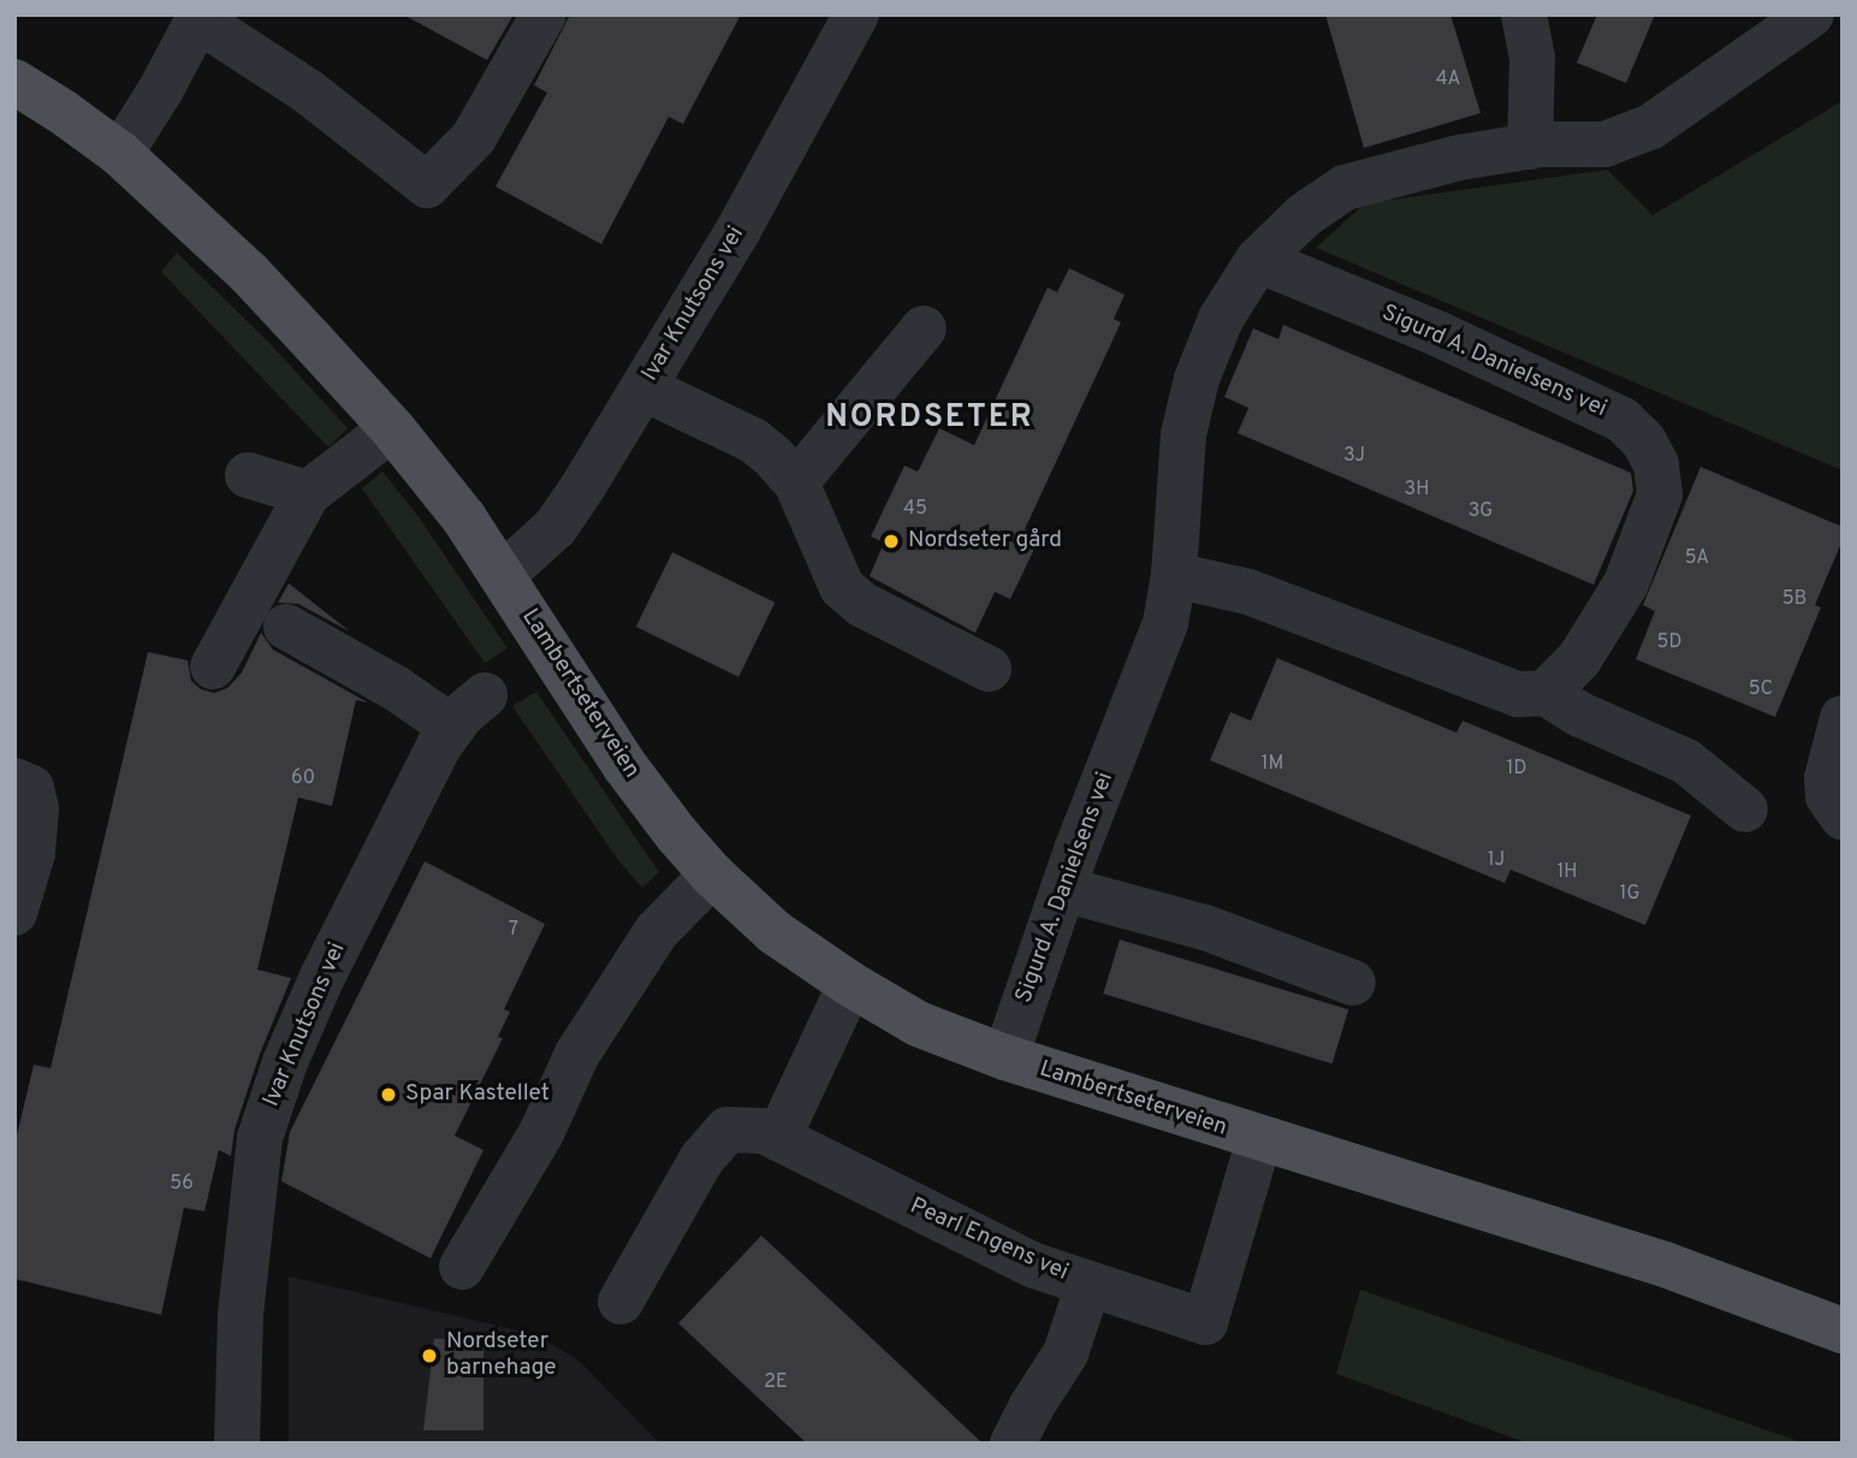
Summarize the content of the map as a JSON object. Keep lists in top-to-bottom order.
{
  "streets": {
    "main road": ["Lambertseterveien"],
    "street": ["Ivar Knutsons vei", "Sigurd A. Danielsens vei", "Pearl Engens vei"]
  },
  "crossings": [
    ["Ivar Knutsons vei", "Lambertseterveien"],
    ["Sigurd A. Danielsens vei", "Lambertseterveien"]
  ],
  "districts": ["NORDSETER"],
  "places": ["Nordseter gård", "Spar Kastellet", "Nordseter barnehage"],
  "house_numbers": [
    "4A",
    "3J",
    "3H",
    "45",
    "3G",
    "5A",
    "5B",
    "5D",
    "5C",
    "1M",
    "1D",
    "60",
    "1J",
    "1H",
    "1G",
    "7",
    "56",
    "2E"
  ]
}
